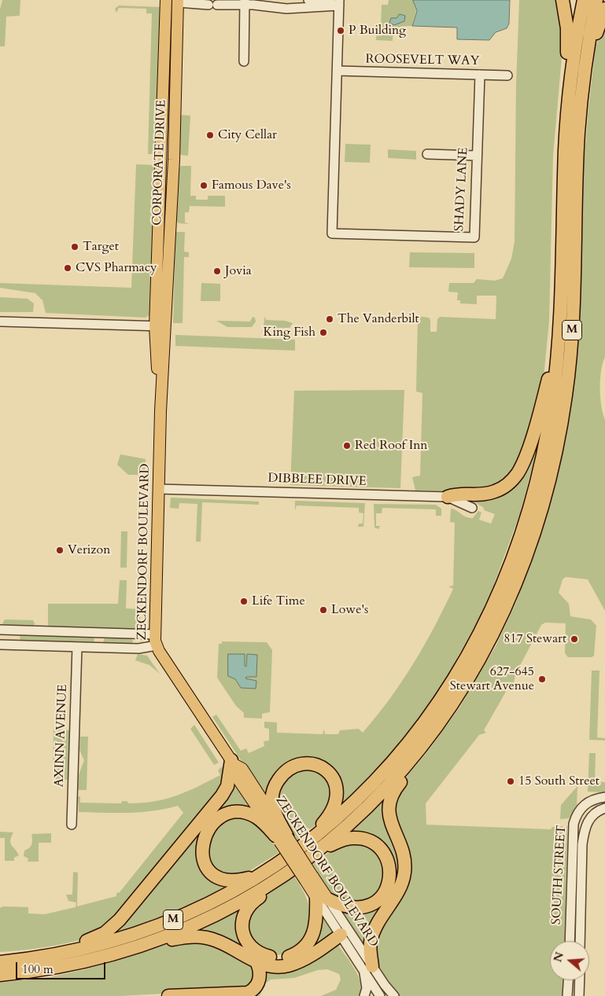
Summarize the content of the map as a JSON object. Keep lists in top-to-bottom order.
{
  "streets": {
    "highway": ["M"],
    "main road": ["CORPORATE DRIVE", "ZECKENDORF BOULEVARD"],
    "street": [
      "ROOSEVELT WAY",
      "SHADY LANE",
      "DIBBLEE DRIVE",
      "AXINN AVENUE",
      "SOUTH STREET"
    ]
  },
  "crossings": [
    ["ROOSEVELT WAY", "SHADY LANE"],
    ["CORPORATE DRIVE", "ZECKENDORF BOULEVARD"],
    ["DIBBLEE DRIVE", "ZECKENDORF BOULEVARD"]
  ],
  "places": [
    "P Building",
    "City Cellar",
    "Famous Dave's",
    "Target",
    "CVS Pharmacy",
    "Jovia",
    "The Vanderbilt",
    "King Fish",
    "Red Roof Inn",
    "Verizon",
    "Life Time",
    "Lowe's",
    "817 Stewart",
    "627-645 Stewart Avenue",
    "15 South Street"
  ],
  "scale_bar": "100 m",
  "north": "left"
}
